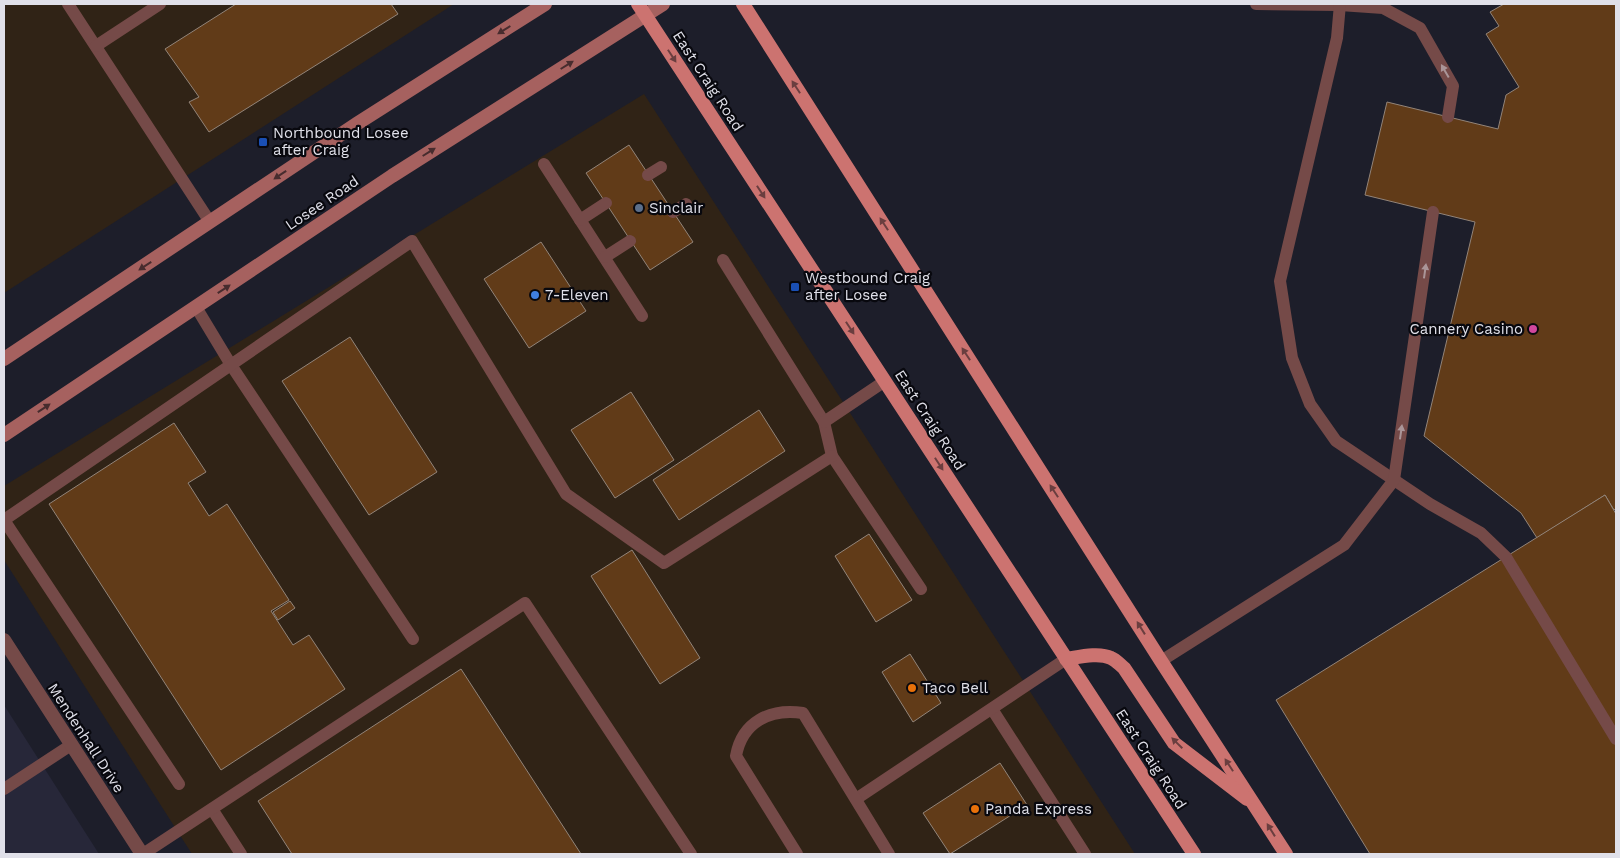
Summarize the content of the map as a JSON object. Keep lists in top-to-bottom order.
{
  "streets": {
    "main road": ["East Craig Road", "Losee Road"],
    "street": ["Mendenhall Drive"]
  },
  "crossings": [
    ["East Craig Road", "Losee Road"]
  ],
  "places": {
    "transit": ["Northbound Losee after Craig", "Westbound Craig after Losee"],
    "other": [
      "Sinclair",
      "7-Eleven",
      "Cannery Casino",
      "Taco Bell",
      "Panda Express"
    ]
  }
}
